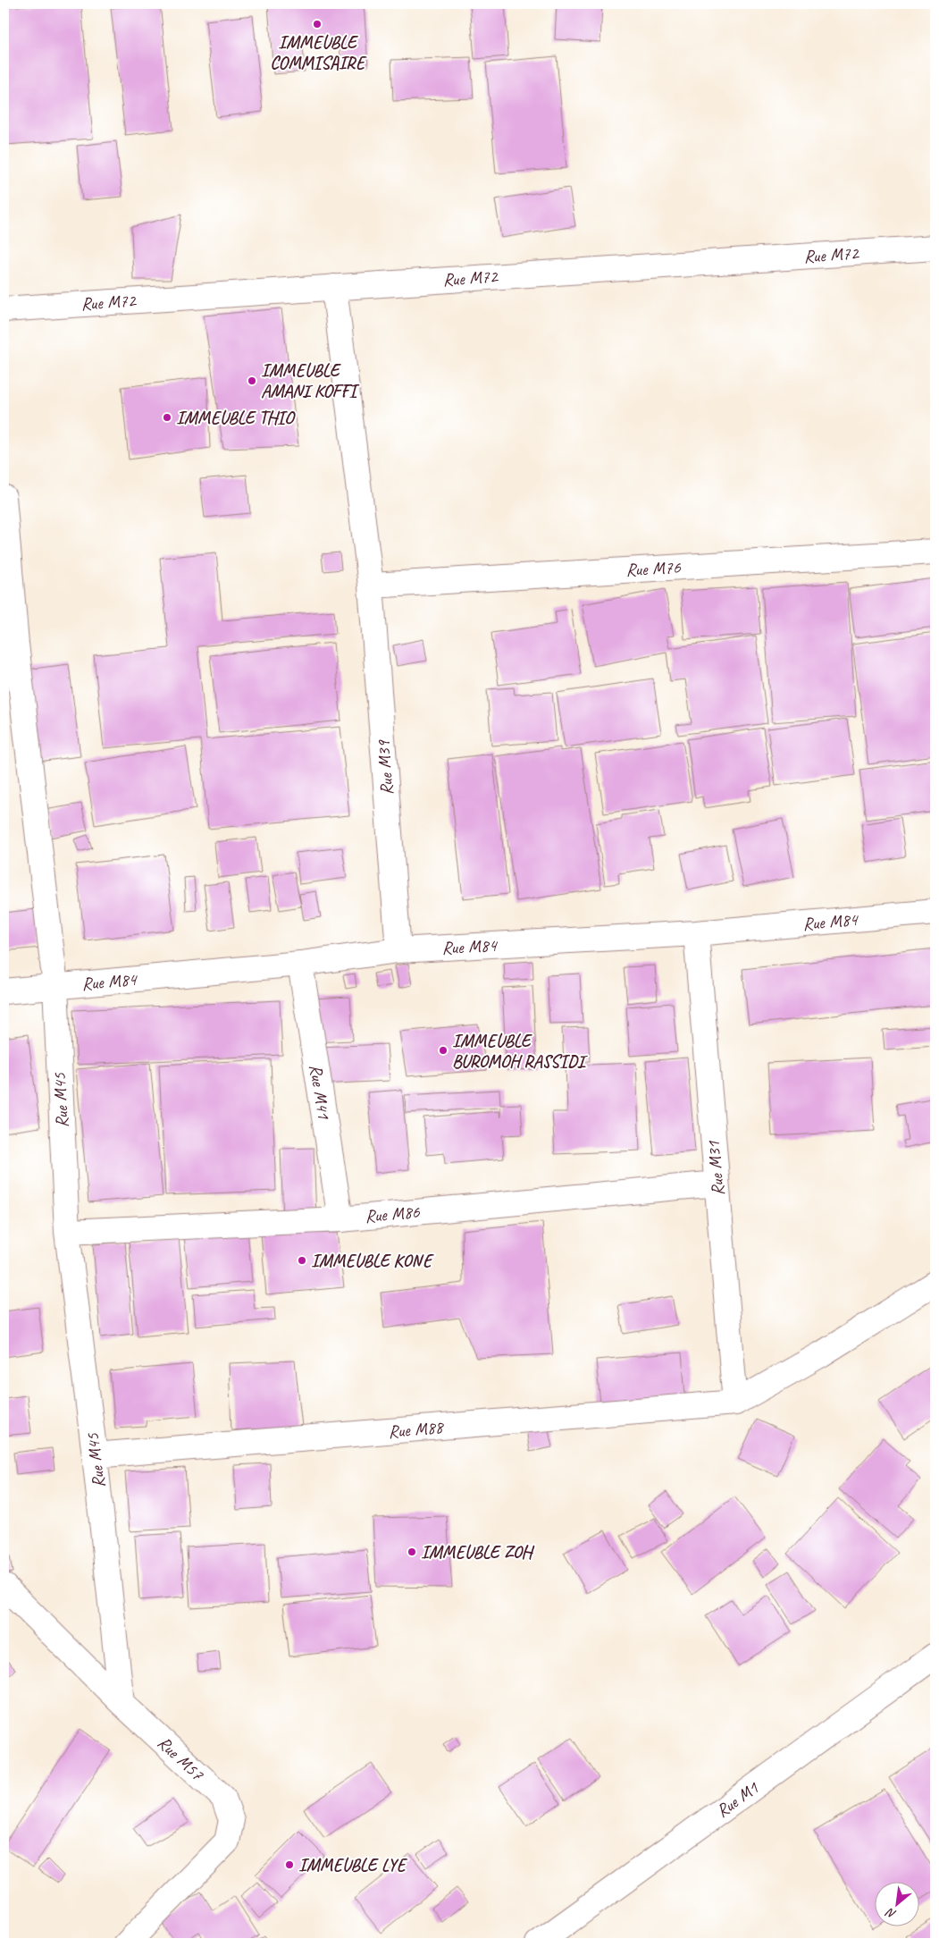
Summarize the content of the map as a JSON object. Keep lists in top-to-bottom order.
{
  "streets": {
    "street": [
      "Rue M72",
      "Rue M76",
      "Rue M39",
      "Rue M84",
      "Rue M41",
      "Rue M45",
      "Rue M31",
      "Rue M86",
      "Rue M88",
      "Rue M57",
      "Rue M1"
    ]
  },
  "crossings": [
    ["Rue M72", "Rue M39"],
    ["Rue M76", "Rue M39"],
    ["Rue M39", "Rue M84"],
    ["Rue M84", "Rue M41"],
    ["Rue M84", "Rue M45"],
    ["Rue M84", "Rue M31"],
    ["Rue M41", "Rue M86"],
    ["Rue M45", "Rue M86"],
    ["Rue M45", "Rue M88"],
    ["Rue M45", "Rue M57"],
    ["Rue M31", "Rue M86"],
    ["Rue M31", "Rue M88"]
  ],
  "places": [
    "IMMEUBLE COMMISAIRE",
    "IMMEUBLE AMANI KOFFI",
    "IMMEUBLE THIO",
    "IMMEUBLE BUROMOH RASSIDI",
    "IMMEUBLE KONE",
    "IMMEUBLE ZOH",
    "IMMEUBLE LYE"
  ],
  "north": "bottom left"
}
